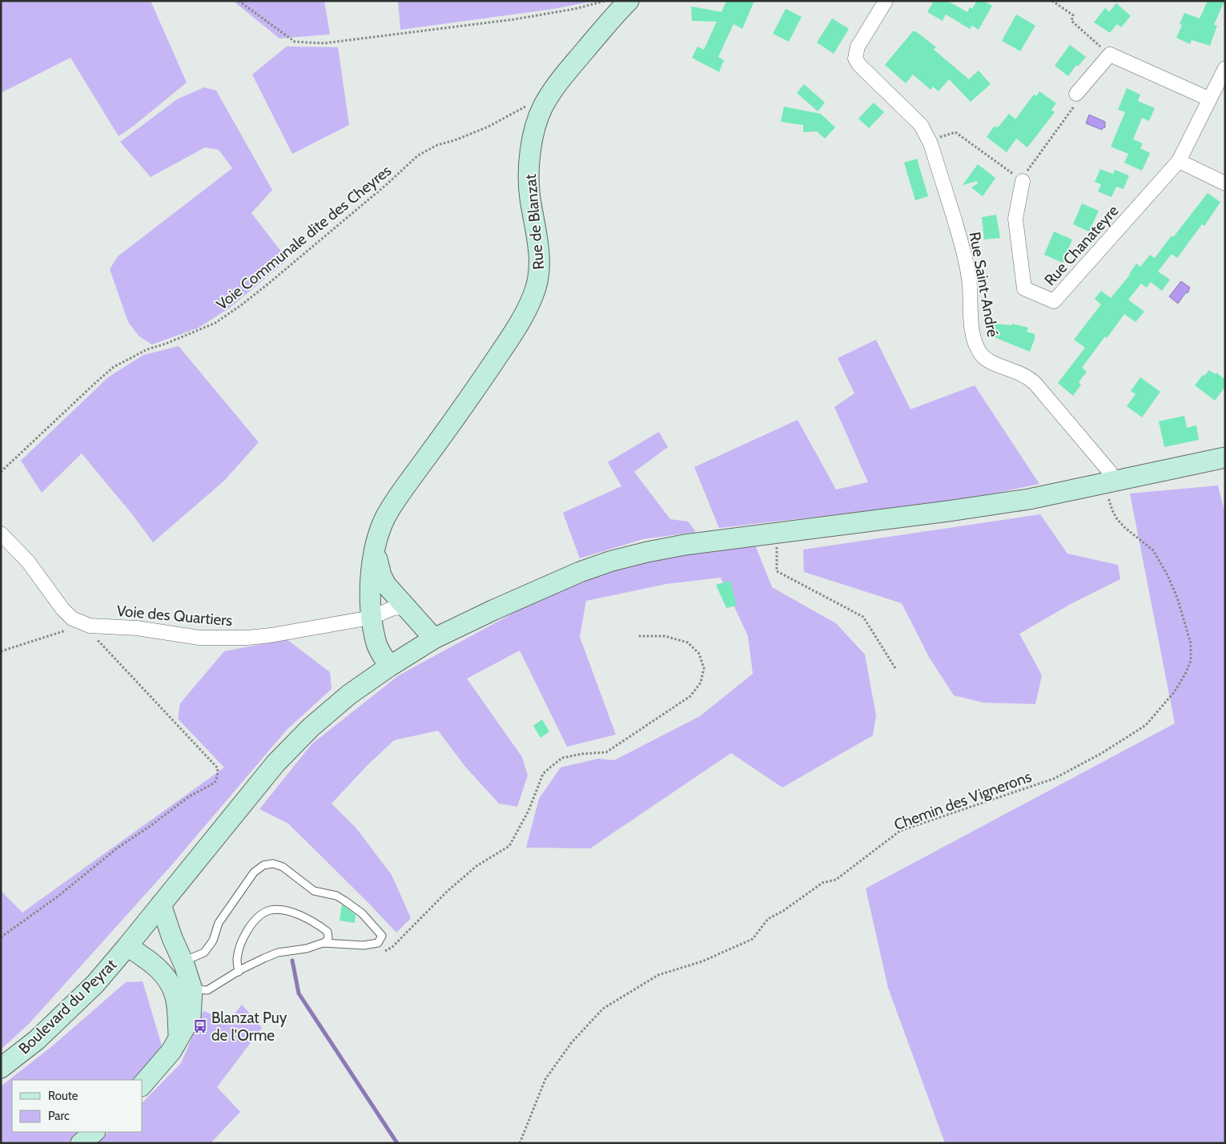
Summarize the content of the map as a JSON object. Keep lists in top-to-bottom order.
{
  "streets": {
    "main road": ["Rue de Blanzat", "Boulevard du Peyrat"],
    "street": ["Rue Chanateyre", "Rue Saint-André", "Voie des Quartiers"],
    "path": ["Voie Communale dite des Cheyres", "Chemin des Vignerons"]
  },
  "crossings": [
    ["Rue de Blanzat", "Voie des Quartiers"],
    ["Rue de Blanzat", "Boulevard du Peyrat"],
    ["Rue Saint-André", "Chemin des Vignerons"],
    ["Rue Saint-André", "Boulevard du Peyrat"],
    ["Chemin des Vignerons", "Boulevard du Peyrat"]
  ],
  "places": {
    "bus stop": ["Blanzat Puy de l'Orme"]
  },
  "legend": ["Route", "Parc"]
}
